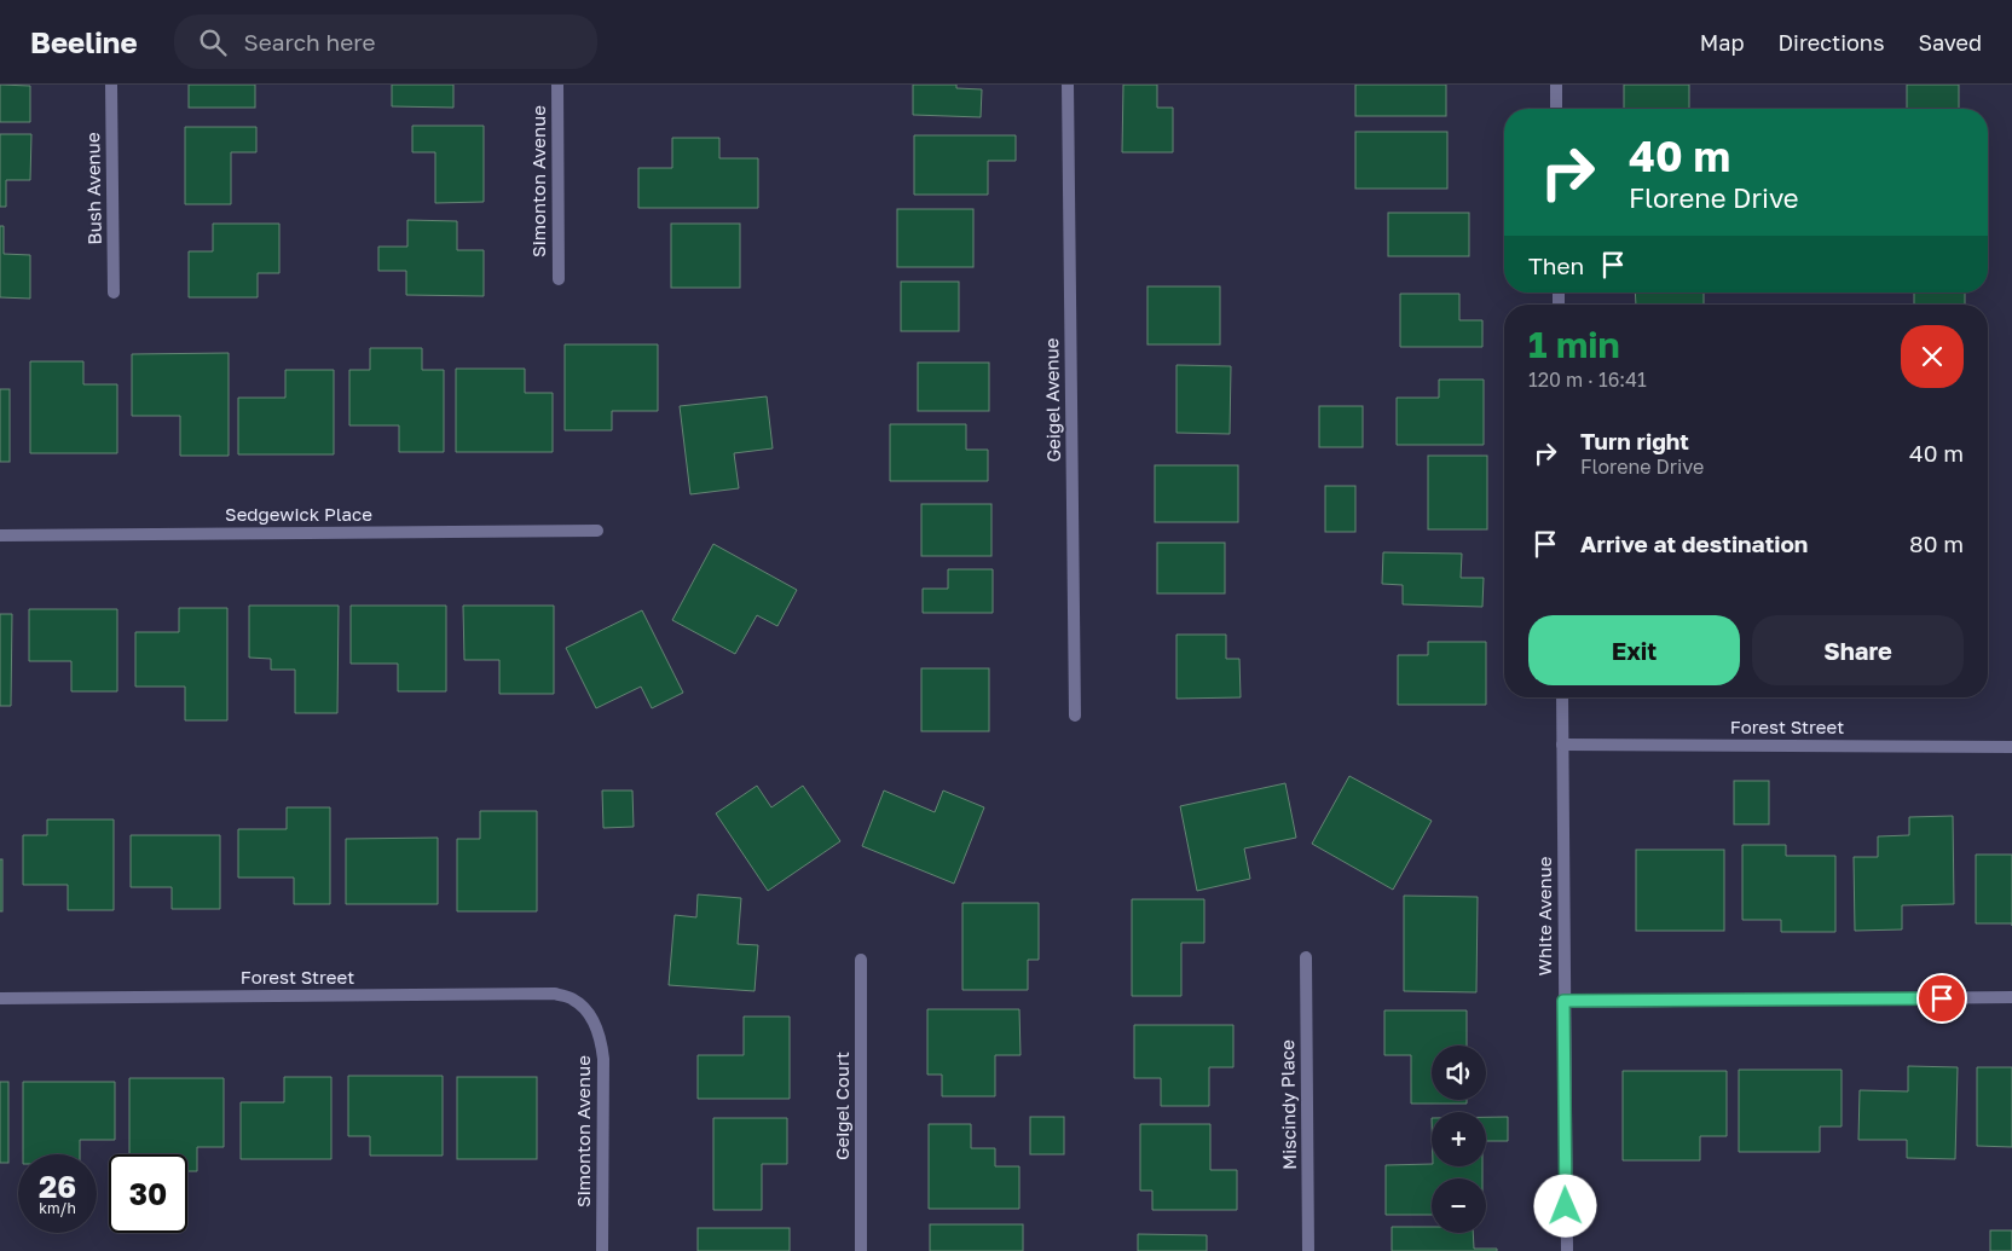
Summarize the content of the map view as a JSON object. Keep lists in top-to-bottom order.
{
  "streets": {
    "street": [
      "Simonton Avenue",
      "Bush Avenue",
      "Geigel Avenue",
      "Sedgewick Place",
      "Forest Street",
      "White Avenue",
      "Miscindy Place",
      "Geigel Court"
    ]
  },
  "crossings": [
    ["Simonton Avenue", "Forest Street"],
    ["Forest Street", "White Avenue"]
  ],
  "page": {
    "header": "Beeline",
    "search": "Search here",
    "nav": ["Map", "Directions", "Saved"],
    "turn": ["40 m", "Florene Drive"],
    "then": "Then",
    "heading": ["1 min", "120 m · 16:41"],
    "list": [
      {
        "name": "Turn right",
        "note": "Florene Drive",
        "value": "40 m"
      },
      {
        "name": "Arrive at destination",
        "value": "80 m"
      }
    ],
    "buttons": ["Exit", "Share"],
    "map_buttons": ["+", "−"],
    "speed": "26 km/h",
    "limit": "30"
  }
}
